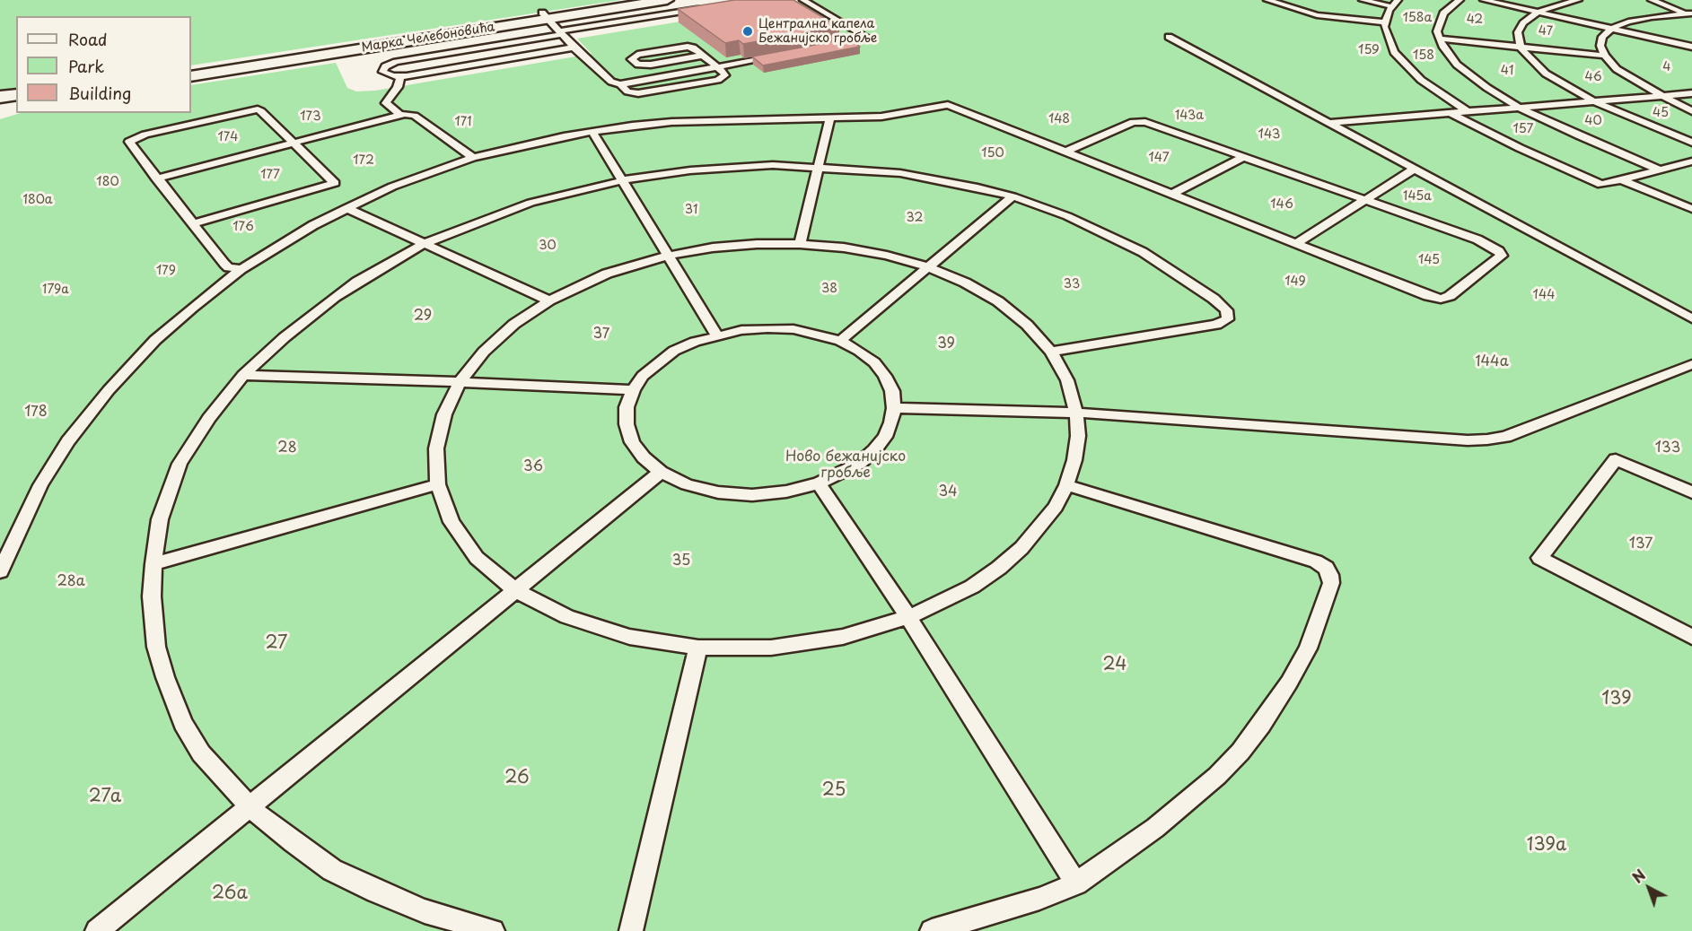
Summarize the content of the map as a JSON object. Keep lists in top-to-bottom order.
{
  "streets": {
    "main road": ["Марка Челебоновића"]
  },
  "parks": [
    "158a",
    "42",
    "47",
    "159",
    "158",
    "4",
    "41",
    "46",
    "45",
    "143a",
    "173",
    "148",
    "40",
    "171",
    "157",
    "143",
    "174",
    "150",
    "147",
    "172",
    "177",
    "180",
    "145a",
    "180a",
    "146",
    "31",
    "32",
    "176",
    "30",
    "145",
    "179",
    "149",
    "33",
    "38",
    "179a",
    "144",
    "29",
    "37",
    "39",
    "144a",
    "178",
    "28",
    "133",
    "Ново бежанијско гробље",
    "36",
    "34",
    "137",
    "35",
    "28a",
    "27",
    "24",
    "139",
    "26",
    "25",
    "27a",
    "139a",
    "26a"
  ],
  "places": ["Централна капела Бежанијско гробље"],
  "legend": ["Road", "Park", "Building"],
  "north": "top left"
}
